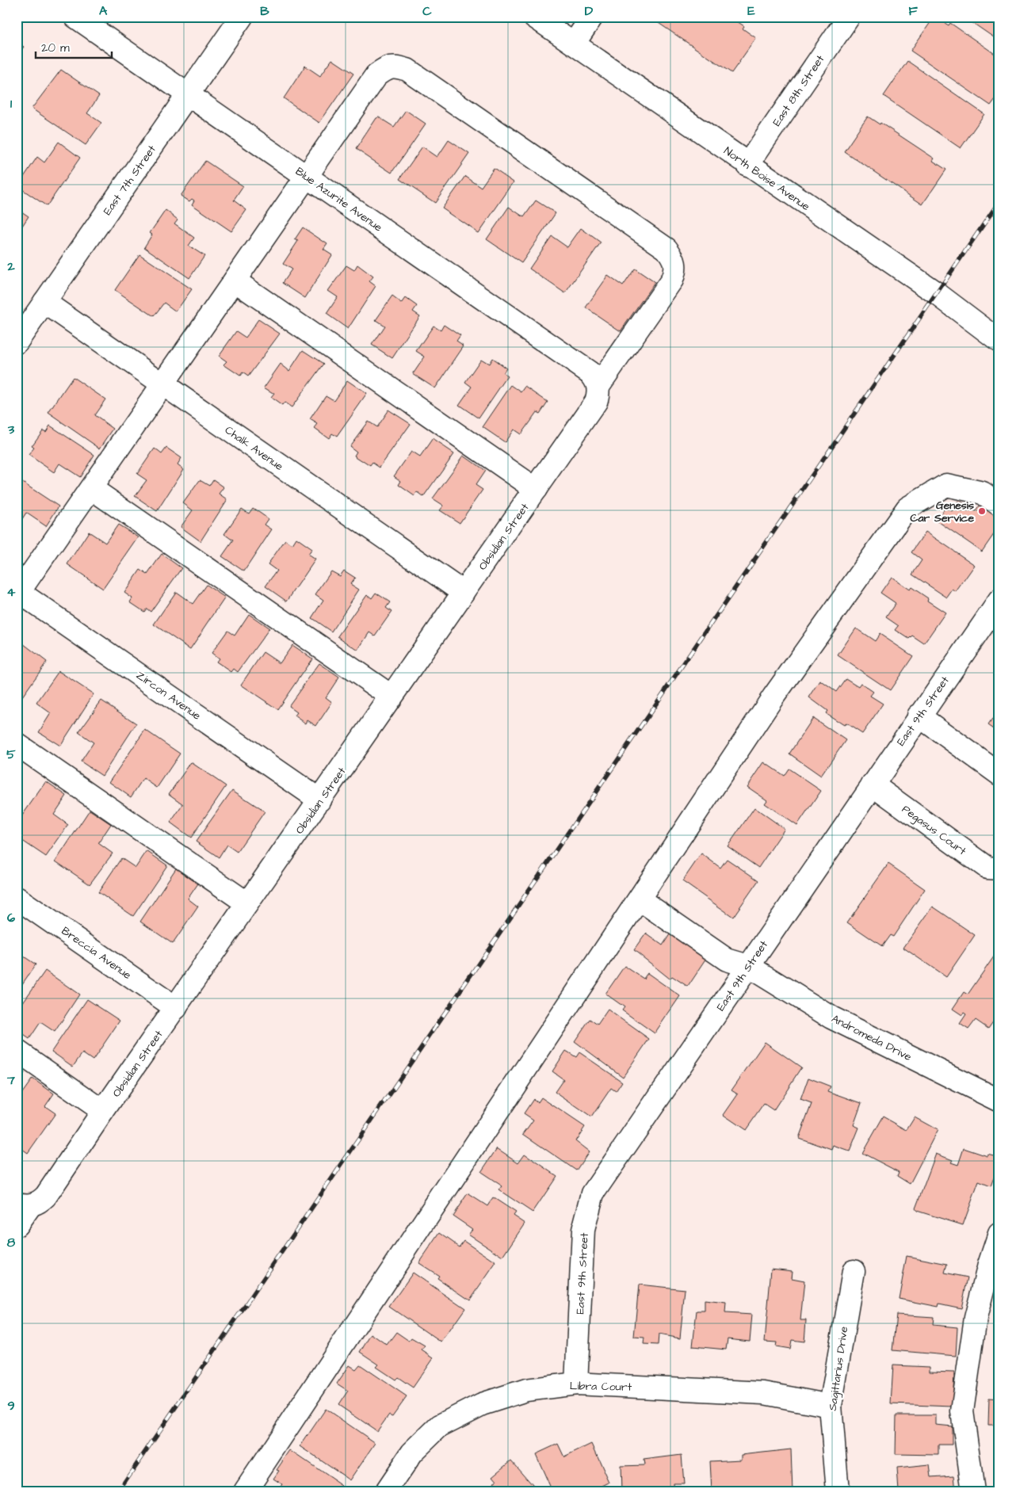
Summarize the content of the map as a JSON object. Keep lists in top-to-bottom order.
{
  "streets": {
    "street": [
      "East 8th Street",
      "North Boise Avenue",
      "East 7th Street",
      "Blue Azurite Avenue",
      "Chalk Avenue",
      "Obsidian Street",
      "Zircon Avenue",
      "East 9th Street",
      "Pegasus Court",
      "Breccia Avenue",
      "Andromeda Drive",
      "Sagittarius Drive",
      "Libra Court"
    ]
  },
  "crossings": [
    ["East 8th Street", "North Boise Avenue"],
    ["East 7th Street", "Blue Azurite Avenue"],
    ["East 7th Street", "Chalk Avenue"],
    ["Blue Azurite Avenue", "Obsidian Street"],
    ["Chalk Avenue", "Obsidian Street"],
    ["Obsidian Street", "Zircon Avenue"],
    ["Obsidian Street", "Breccia Avenue"],
    ["East 9th Street", "Pegasus Court"],
    ["East 9th Street", "Andromeda Drive"],
    ["East 9th Street", "Libra Court"],
    ["Sagittarius Drive", "Libra Court"]
  ],
  "places": ["Genesis Car Service"],
  "scale_bar": "20 m",
  "grid": {
    "columns": [
      "A",
      "B",
      "C",
      "D",
      "E",
      "F"
    ],
    "rows": [
      "1",
      "2",
      "3",
      "4",
      "5",
      "6",
      "7",
      "8",
      "9"
    ]
  }
}
